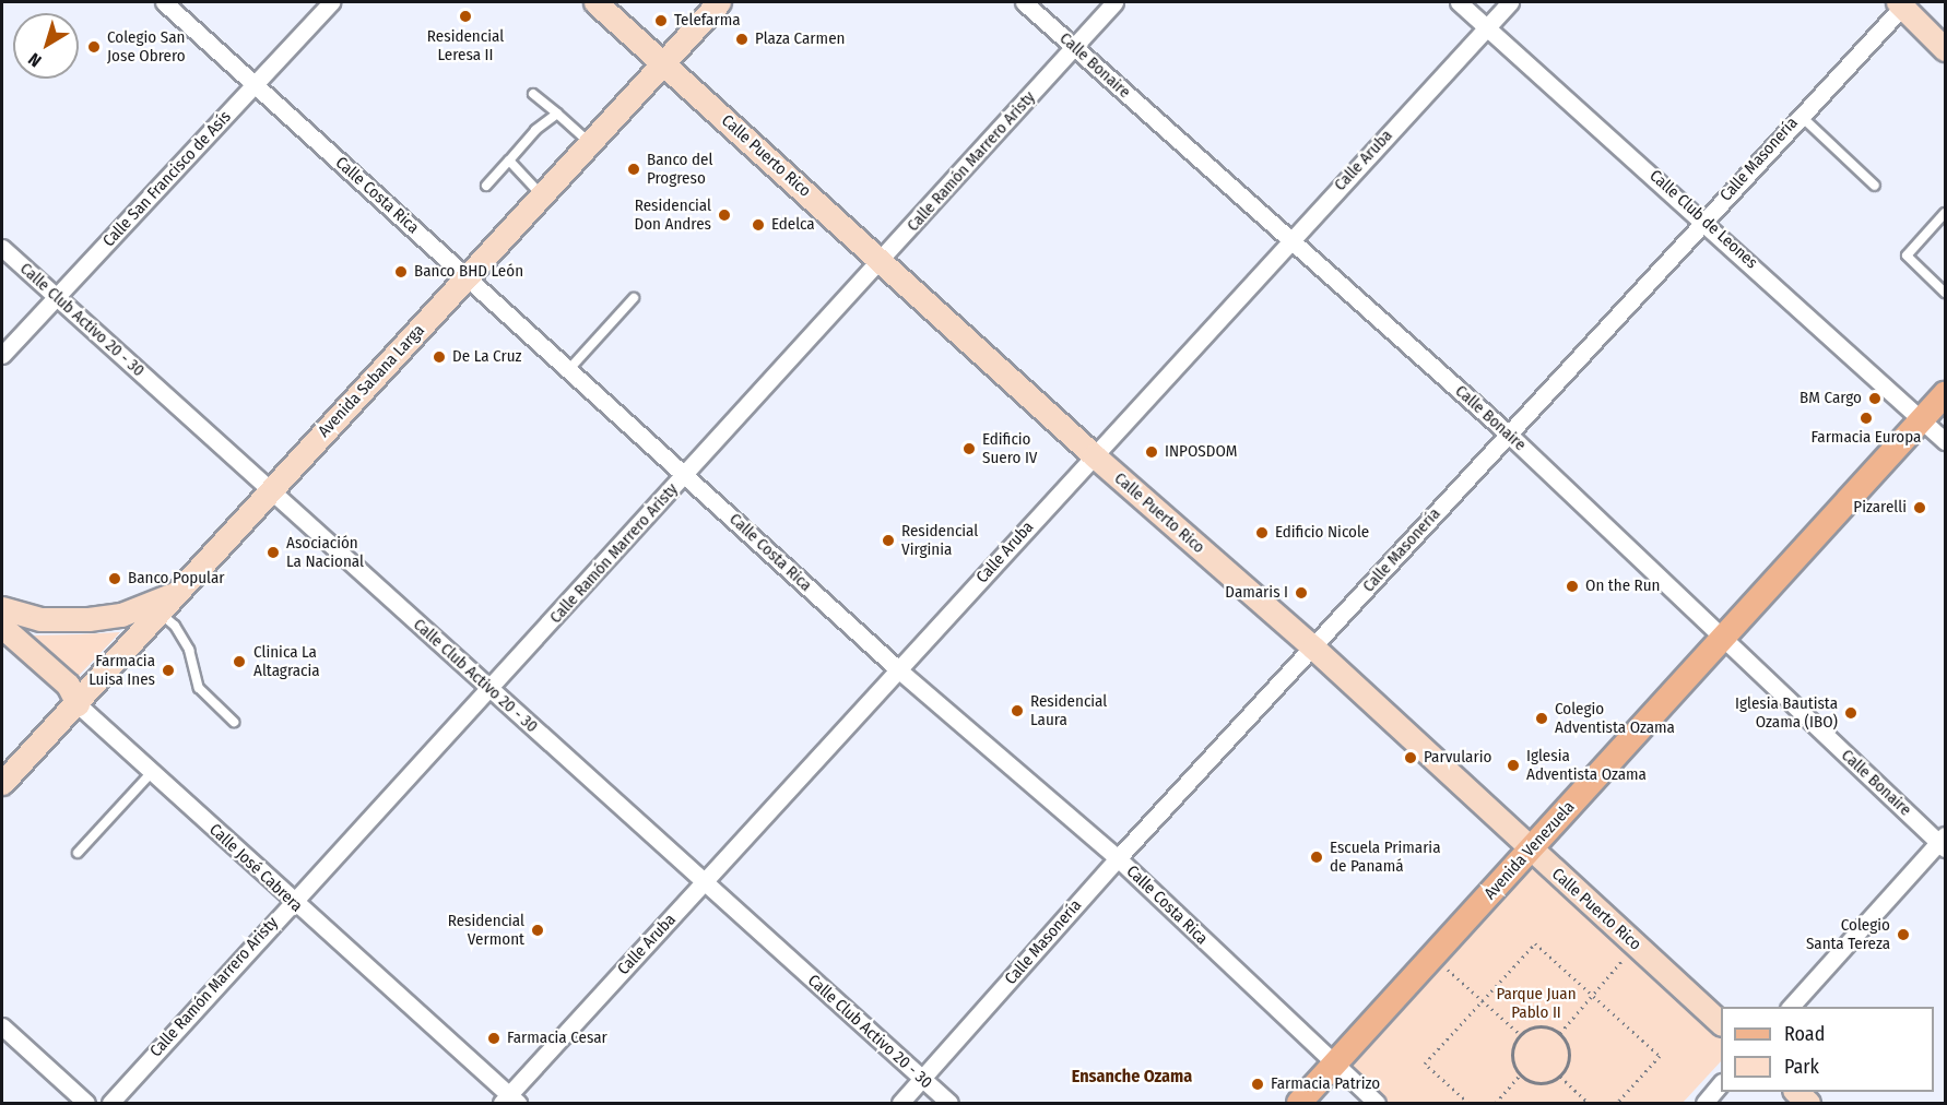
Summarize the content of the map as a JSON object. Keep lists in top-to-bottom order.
{
  "streets": {
    "main road": ["Avenida Venezuela"],
    "street": [
      "Calle Bonaire",
      "Calle Puerto Rico",
      "Calle Masonería",
      "Calle Aruba",
      "Calle Ramón Marrero Aristy",
      "Calle San Francisco de Asís",
      "Calle Costa Rica",
      "Calle Club de Leones",
      "Calle Club Activo 20 - 30",
      "Avenida Sabana Larga",
      "Calle José Cabrera"
    ]
  },
  "crossings": [
    ["Calle Bonaire", "Calle Masonería"],
    ["Calle Bonaire", "Calle Aruba"],
    ["Calle Bonaire", "Calle Ramón Marrero Aristy"],
    ["Calle Bonaire", "Avenida Venezuela"],
    ["Calle Puerto Rico", "Calle Masonería"],
    ["Calle Puerto Rico", "Calle Aruba"],
    ["Calle Puerto Rico", "Calle Ramón Marrero Aristy"],
    ["Calle Puerto Rico", "Avenida Sabana Larga"],
    ["Calle Puerto Rico", "Avenida Venezuela"],
    ["Calle Masonería", "Calle Costa Rica"],
    ["Calle Masonería", "Calle Club de Leones"],
    ["Calle Masonería", "Calle Club Activo 20 - 30"],
    ["Calle Aruba", "Calle Costa Rica"],
    ["Calle Aruba", "Calle Club de Leones"],
    ["Calle Aruba", "Calle Club Activo 20 - 30"],
    ["Calle Aruba", "Calle José Cabrera"],
    ["Calle Ramón Marrero Aristy", "Calle Costa Rica"],
    ["Calle Ramón Marrero Aristy", "Calle Club Activo 20 - 30"],
    ["Calle Ramón Marrero Aristy", "Calle José Cabrera"],
    ["Calle San Francisco de Asís", "Calle Costa Rica"],
    ["Calle San Francisco de Asís", "Calle Club Activo 20 - 30"],
    ["Calle Costa Rica", "Avenida Sabana Larga"],
    ["Calle Costa Rica", "Avenida Venezuela"],
    ["Calle Club de Leones", "Avenida Venezuela"],
    ["Calle Club Activo 20 - 30", "Avenida Sabana Larga"],
    ["Avenida Sabana Larga", "Calle José Cabrera"]
  ],
  "districts": ["Ensanche Ozama"],
  "parks": ["Parque Juan Pablo II"],
  "places": [
    "Residencial Leresa II",
    "Telefarma",
    "Plaza Carmen",
    "Colegio San Jose Obrero",
    "Banco del Progreso",
    "Residencial Don Andres",
    "Edelca",
    "Banco BHD León",
    "De La Cruz",
    "BM Cargo",
    "Farmacia Europa",
    "Edificio Suero IV",
    "INPOSDOM",
    "Pizarelli",
    "Edificio Nicole",
    "Residencial Virginia",
    "Asociación La Nacional",
    "Banco Popular",
    "On the Run",
    "Damaris I",
    "Clinica La Altagracia",
    "Farmacia Luisa Ines",
    "Residencial Laura",
    "Iglesia Bautista Ozama (IBO)",
    "Colegio Adventista Ozama",
    "Parvulario",
    "Iglesia Adventista Ozama",
    "Escuela Primaria de Panamá",
    "Residencial Vermont",
    "Colegio Santa Tereza",
    "Farmacia Cesar",
    "Farmacia Patrizo"
  ],
  "legend": ["Road", "Park"],
  "north": "bottom left"
}
